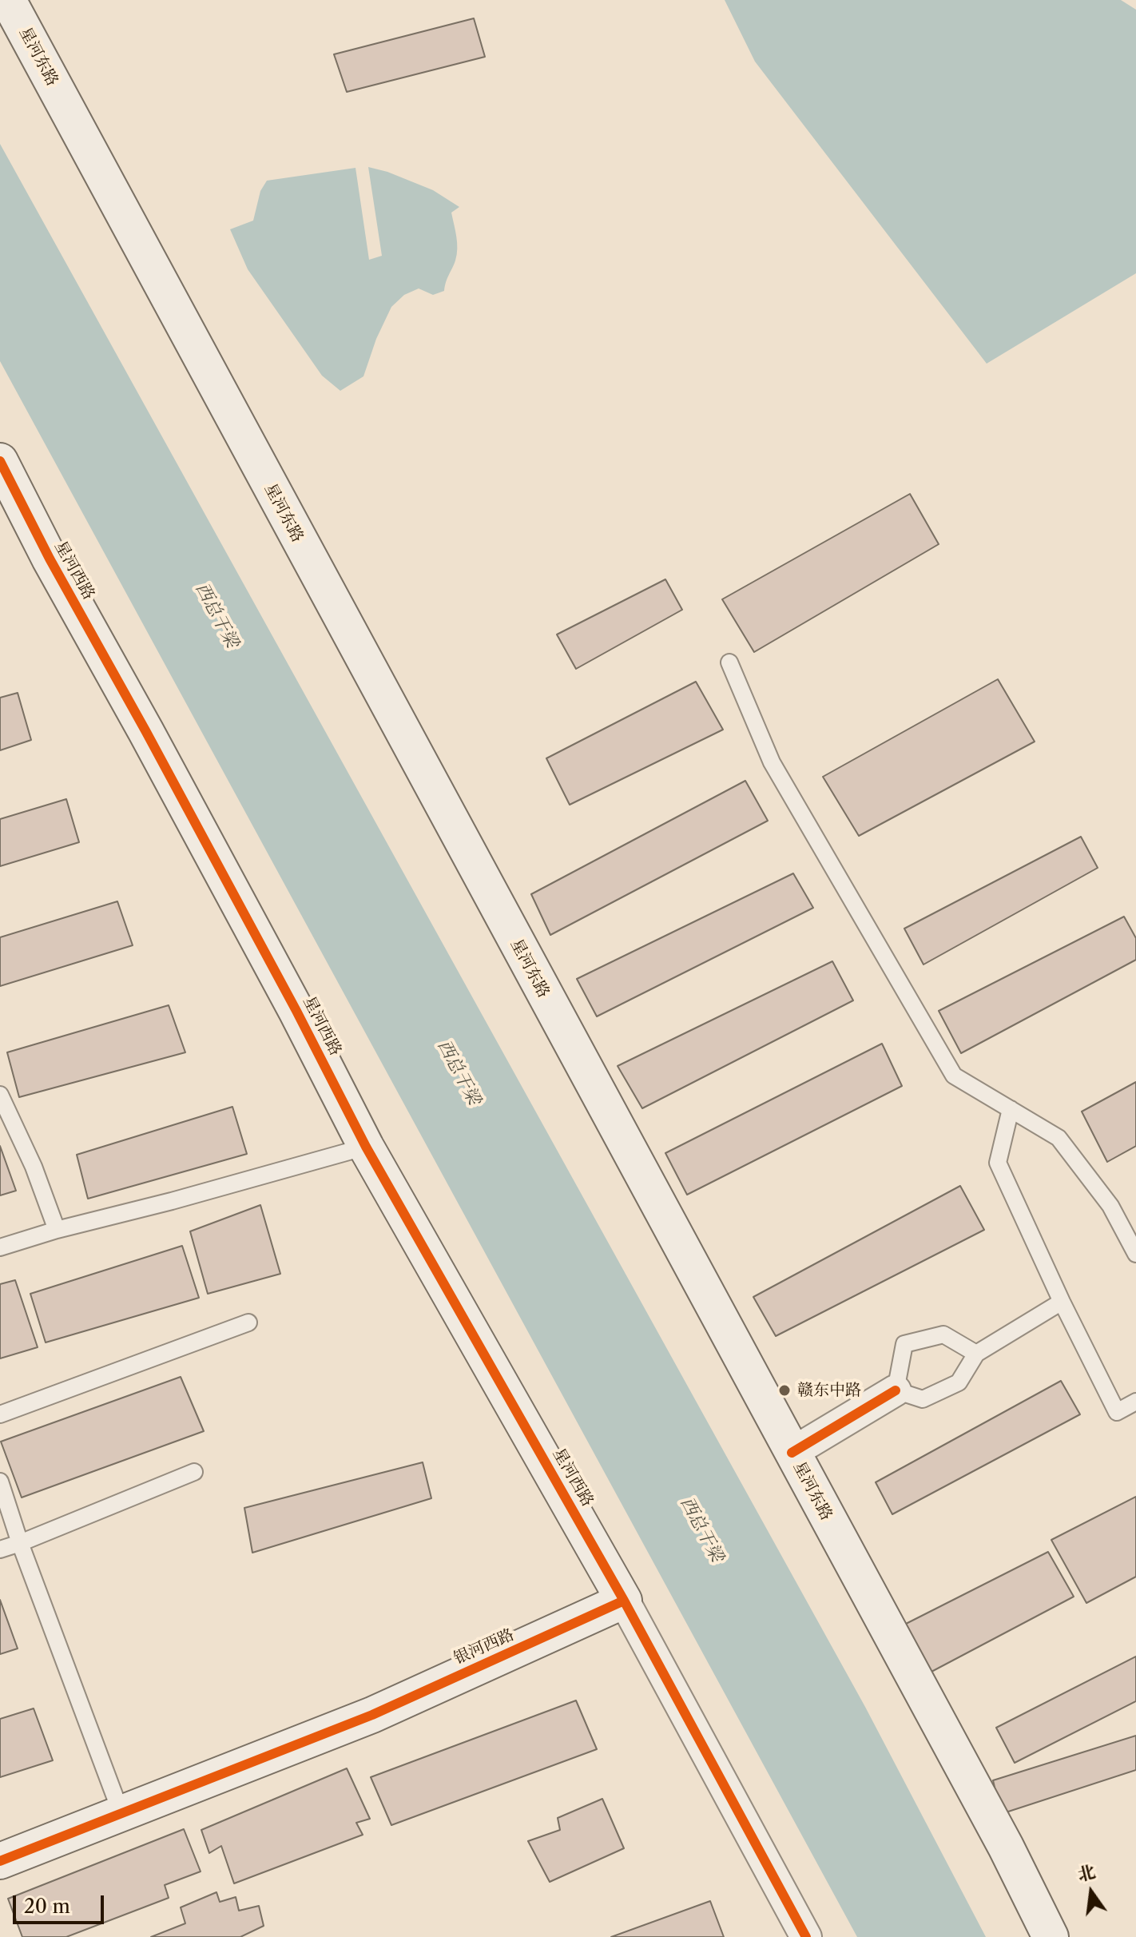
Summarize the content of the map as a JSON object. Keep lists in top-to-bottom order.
{
  "streets": {
    "main road": ["星河东路", "星河西路", "银河西路"]
  },
  "crossings": [
    ["星河西路", "银河西路"]
  ],
  "water": ["西总干梁"],
  "places": ["赣东中路"],
  "scale_bar": "20 m",
  "north": "top"
}
